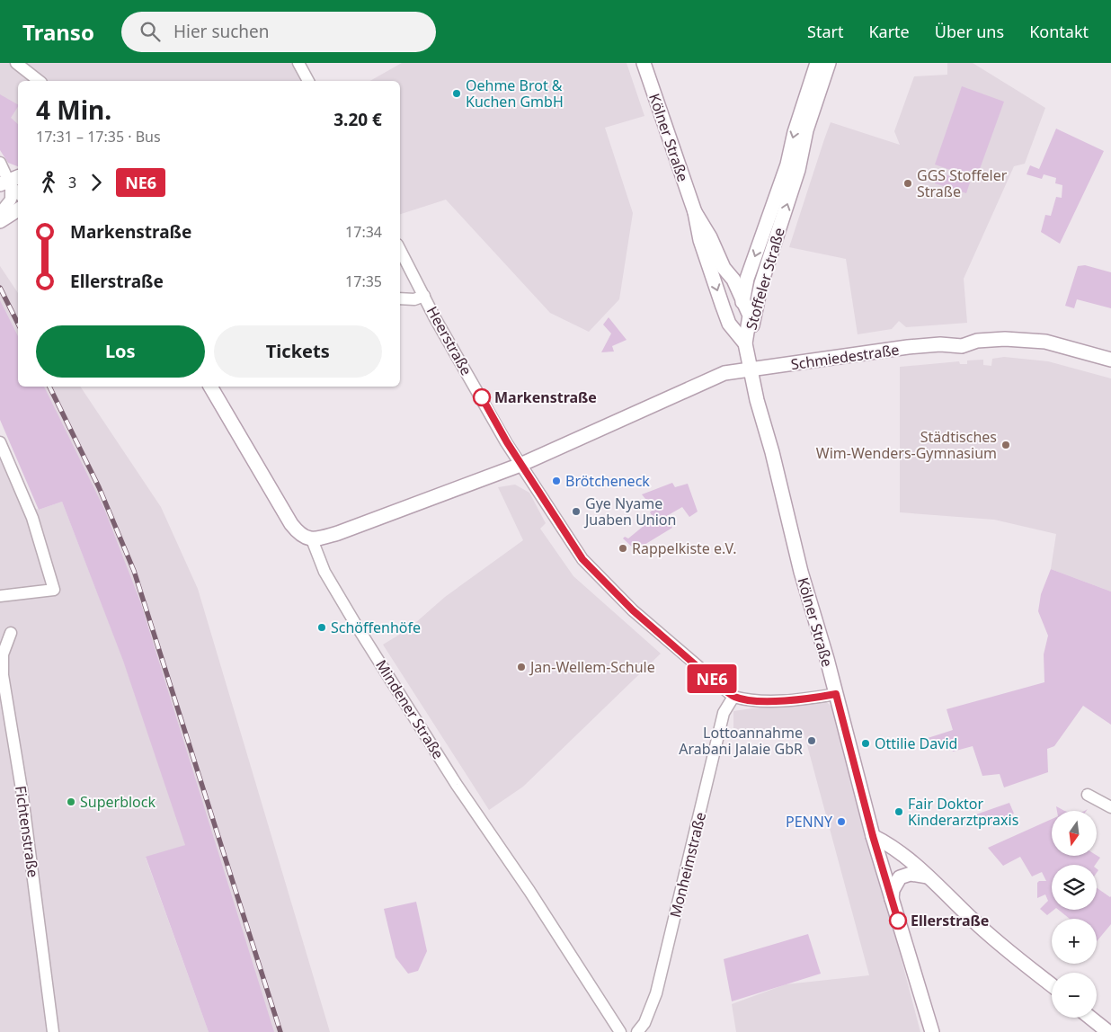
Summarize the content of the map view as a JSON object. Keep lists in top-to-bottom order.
{
  "streets": {
    "main road": ["Kölner Straße", "Stoffeler Straße", "Schmiedestraße"],
    "street": [
      "Heerstraße",
      "Mindener Straße",
      "Fichtenstraße",
      "Monheimstraße"
    ]
  },
  "crossings": [
    ["Kölner Straße", "Stoffeler Straße"],
    ["Kölner Straße", "Schmiedestraße"],
    ["Heerstraße", "Monheimstraße"]
  ],
  "places": [
    "Oehme Brot & Kuchen GmbH",
    "GGS Stoffeler Straße",
    "Markenstraße",
    "Städtisches Wim-Wenders-Gymnasium",
    "Brötcheneck",
    "Gye Nyame Juaben Union",
    "Rappelkiste e.V.",
    "Schöffenhöfe",
    "Jan-Wellem-Schule",
    "Lottoannahme Arabani Jalaie GbR",
    "Ottilie David",
    "Superblock",
    "Fair Doktor Kinderarztpraxis",
    "PENNY",
    "Ellerstraße"
  ],
  "lines": ["bus line NE6"],
  "north": "bottom",
  "page": {
    "header": "Transo",
    "search": "Hier suchen",
    "nav": [
      "Start",
      "Karte",
      "Über uns",
      "Kontakt"
    ],
    "on_map": "NE6",
    "heading": ["4 Min.", "17:31 – 17:35 · Bus", "3.20 €"],
    "legs": ["3", "NE6"],
    "list": [
      {
        "name": "Markenstraße",
        "value": "17:34"
      },
      {
        "name": "Ellerstraße",
        "value": "17:35"
      }
    ],
    "buttons": ["Los", "Tickets"],
    "map_buttons": ["+", "−"]
  }
}
